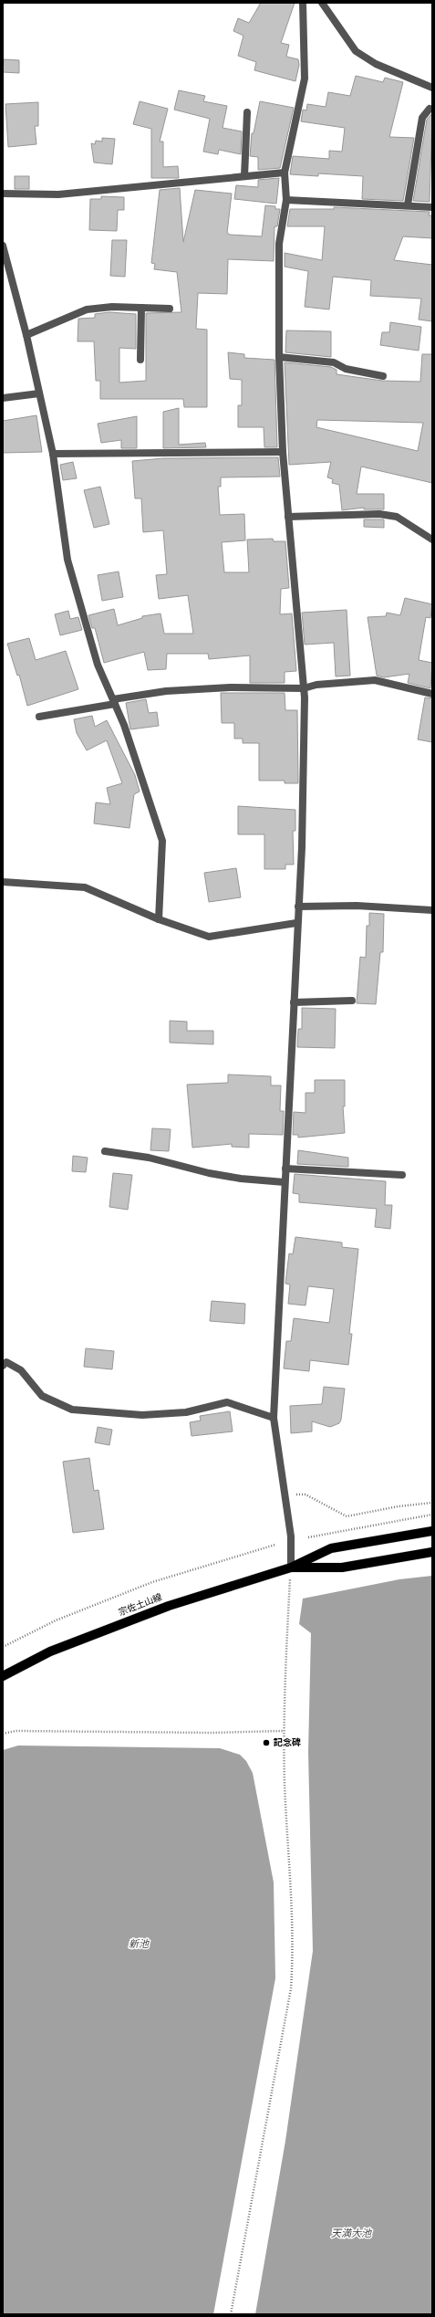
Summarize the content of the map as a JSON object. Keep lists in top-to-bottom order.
{
  "streets": {
    "main road": ["宗佐土山線"]
  },
  "water": ["新池", "天満大池"],
  "places": ["記念碑"]
}
